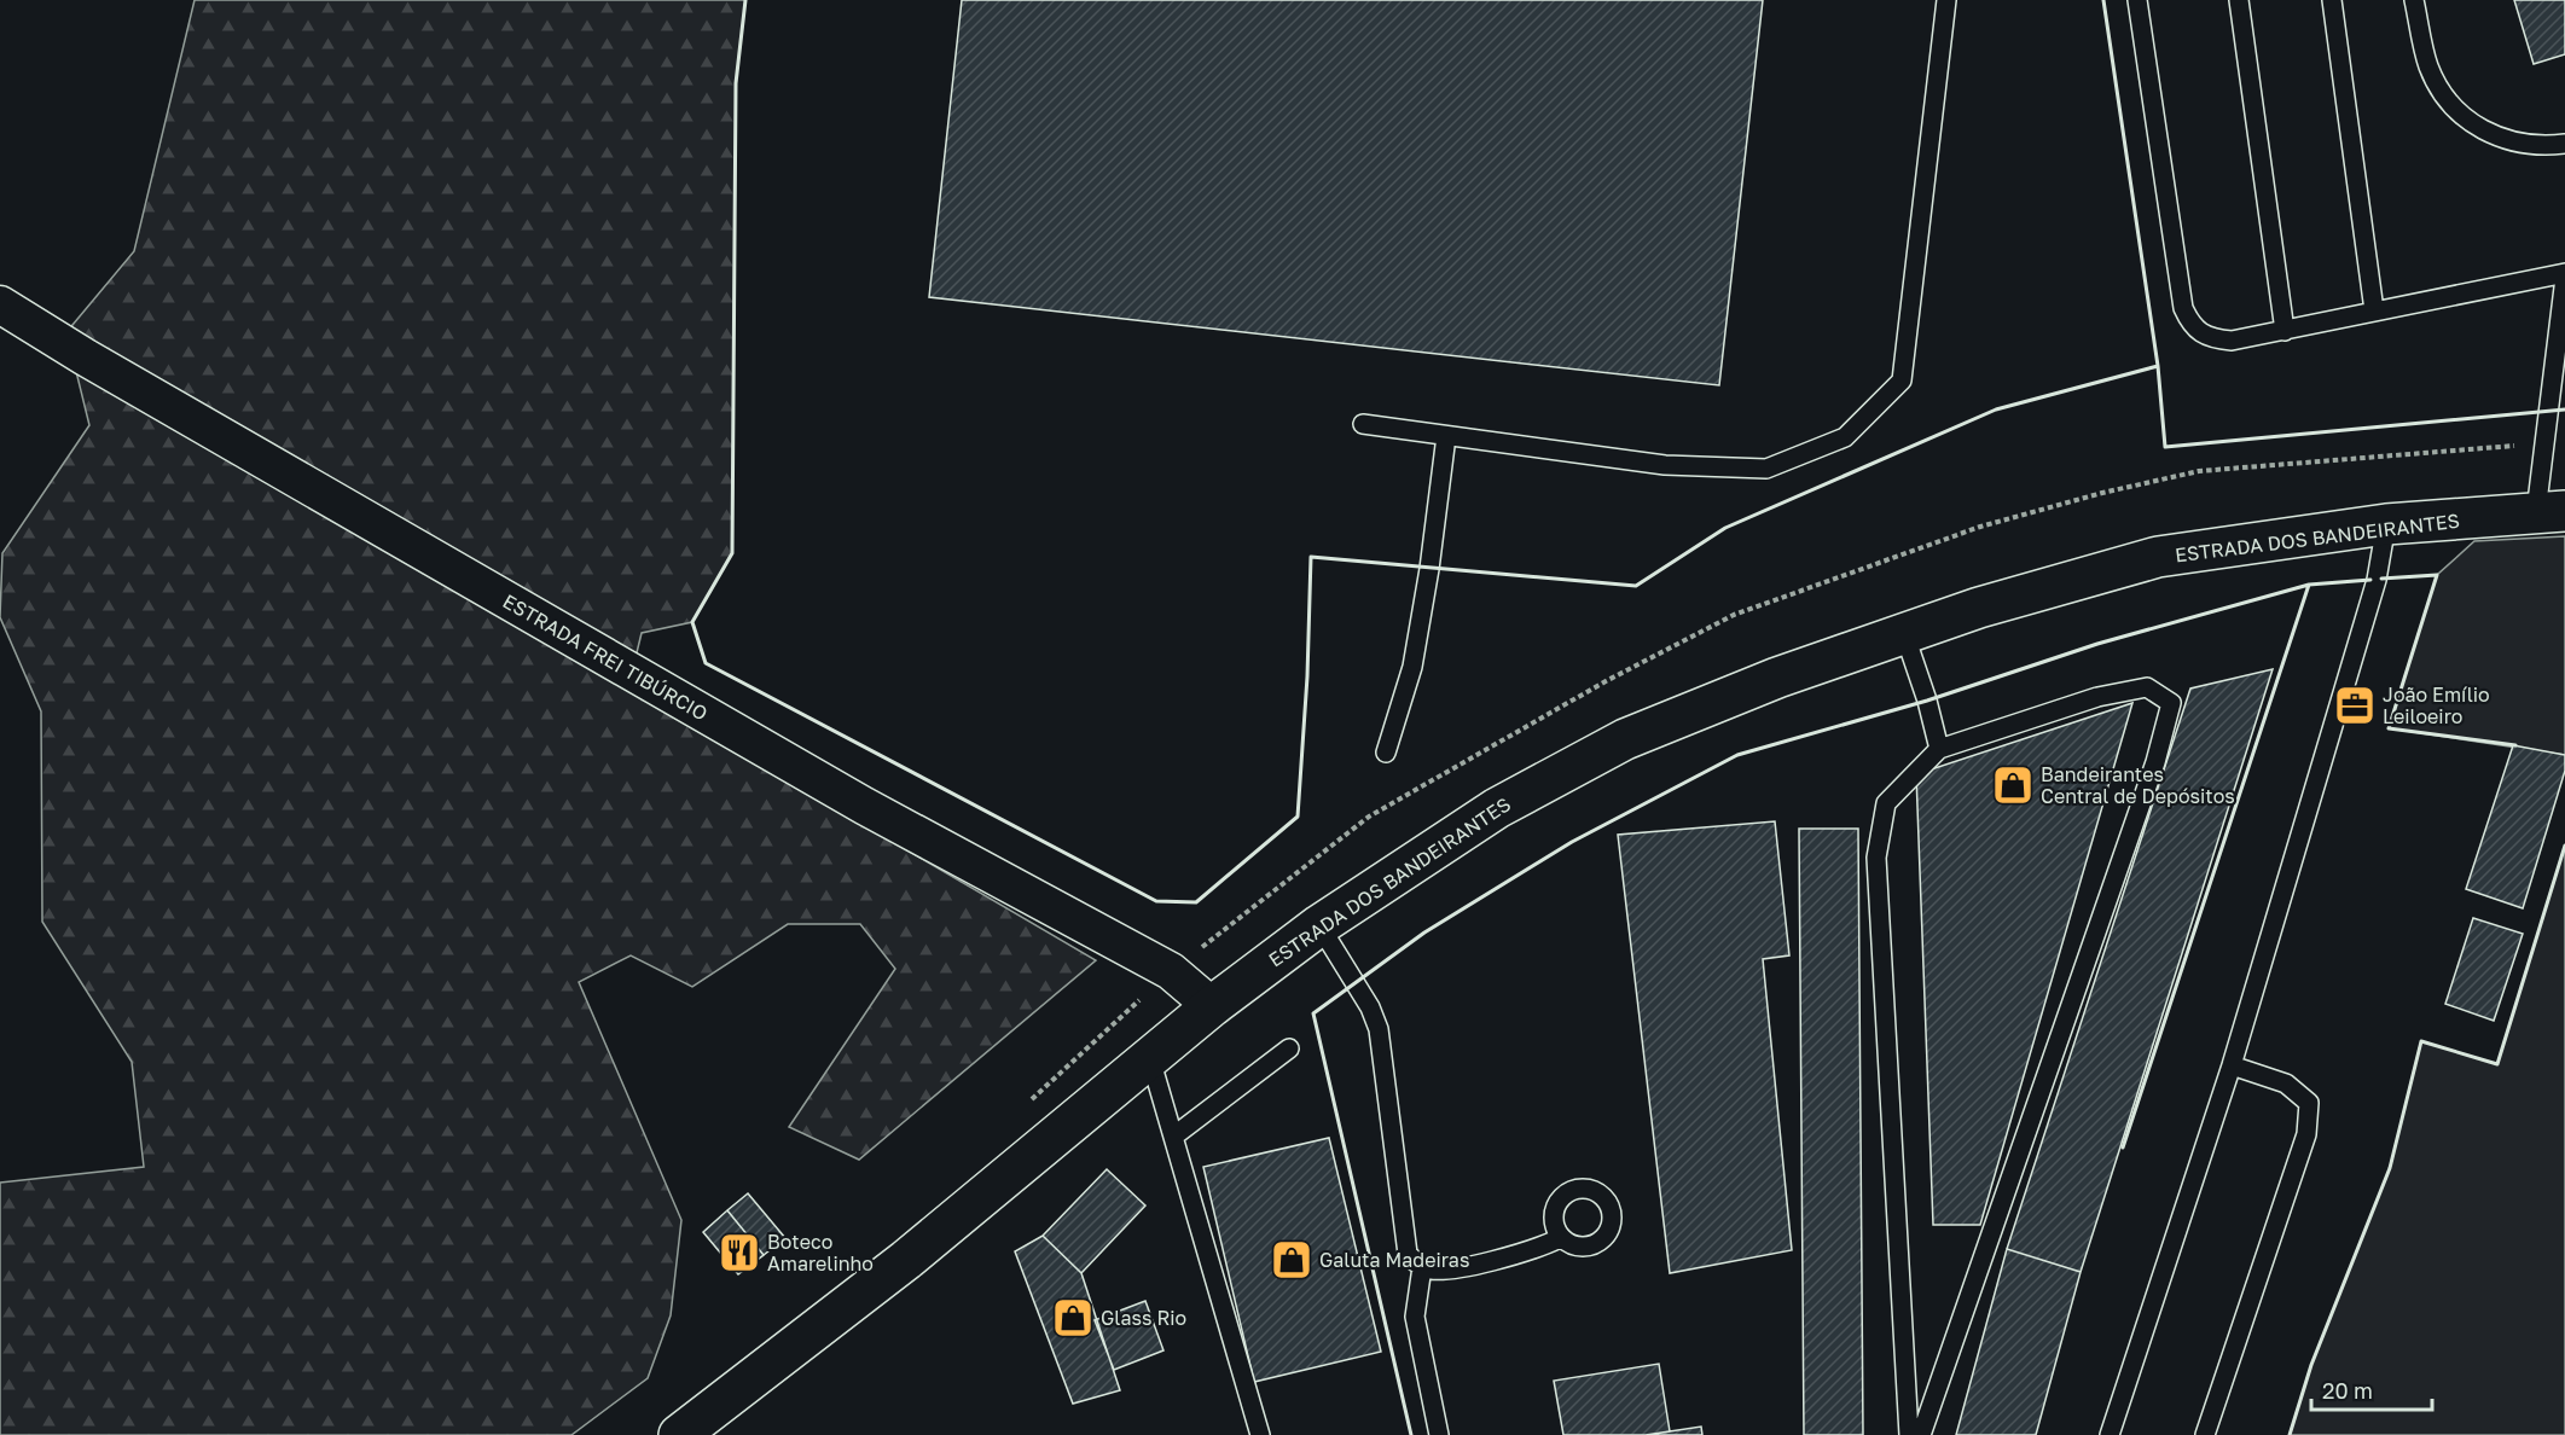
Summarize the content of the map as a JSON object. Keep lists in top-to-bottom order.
{
  "streets": {
    "main road": ["ESTRADA DOS BANDEIRANTES"],
    "street": ["ESTRADA FREI TIBÚRCIO"]
  },
  "crossings": [
    ["ESTRADA DOS BANDEIRANTES", "ESTRADA FREI TIBÚRCIO"]
  ],
  "places": {
    "office": ["João Emílio Leiloeiro"],
    "shop": ["Bandeirantes Central de Depósitos", "Galuta Madeiras", "Glass Rio"],
    "restaurant": ["Boteco Amarelinho"]
  },
  "scale_bar": "20 m"
}
